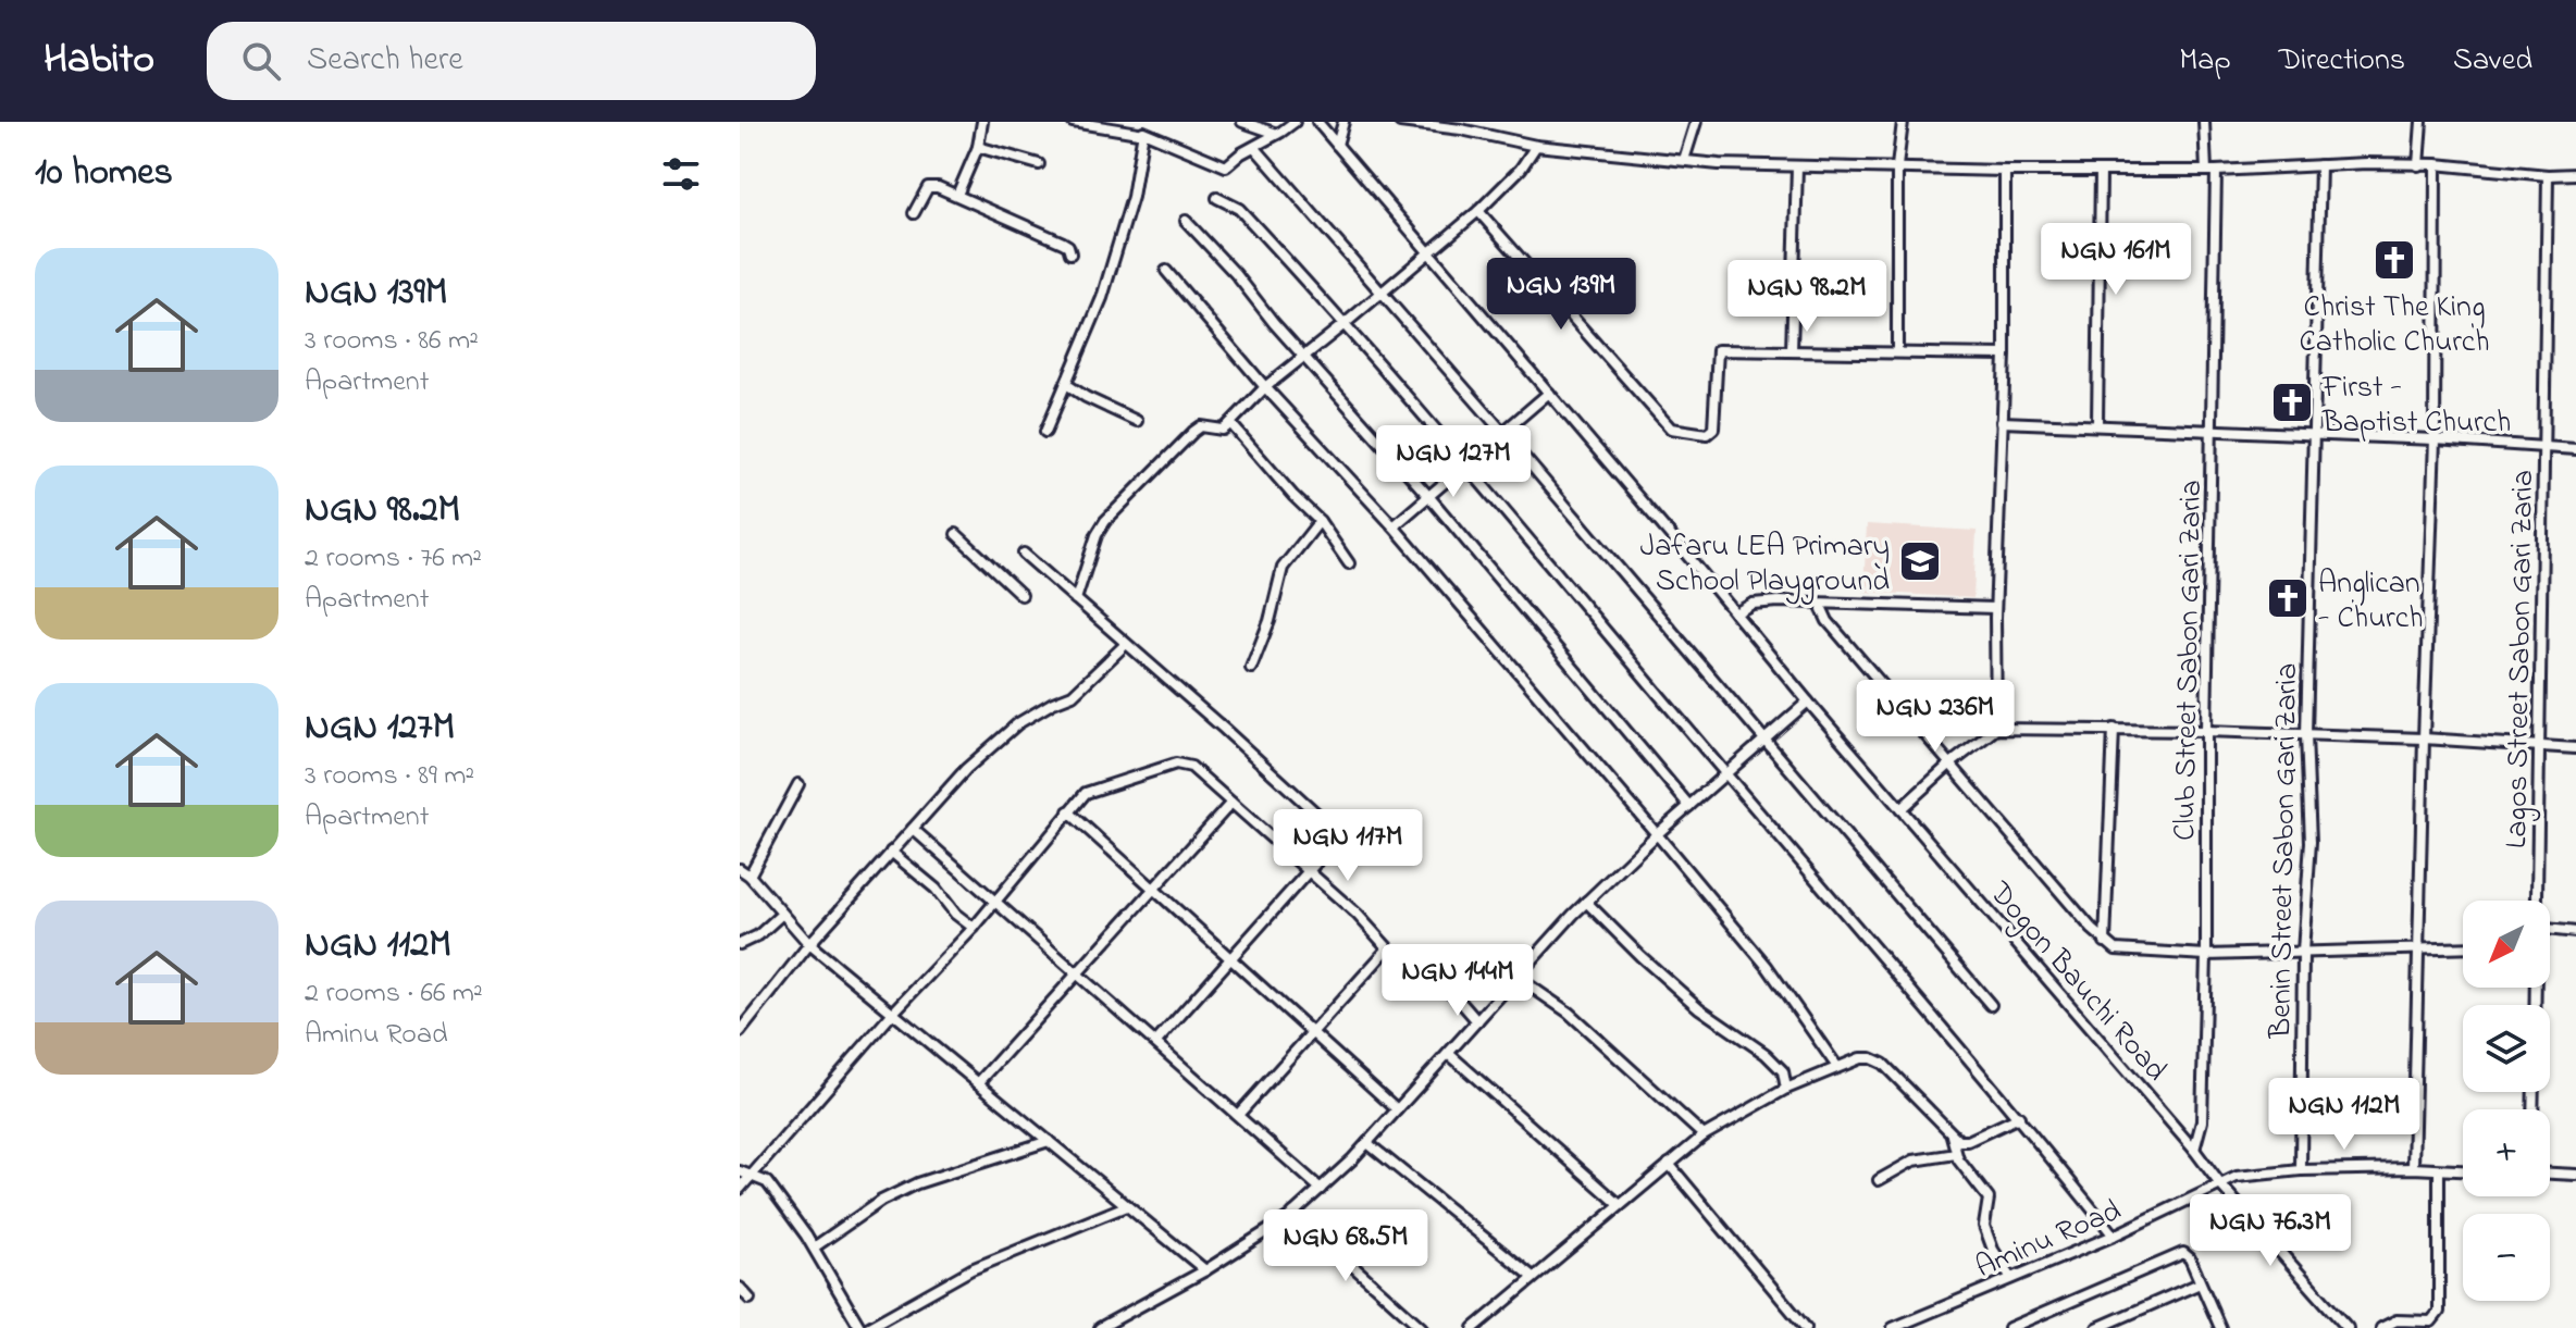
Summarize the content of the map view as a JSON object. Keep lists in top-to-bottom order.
{
  "streets": {
    "street": [
      "Lagos Street Sabon Gari Zaria",
      "Club Street Sabon Gari Zaria",
      "Benin Street Sabon Gari Zaria",
      "Dogon Bauchi Road",
      "Aminu Road"
    ]
  },
  "crossings": [
    ["Club Street Sabon Gari Zaria", "Dogon Bauchi Road"],
    ["Benin Street Sabon Gari Zaria", "Aminu Road"],
    ["Dogon Bauchi Road", "Aminu Road"]
  ],
  "places": {
    "church": ["Christ The King Catholic Church", "First - Baptist Church", "Anglican - Church"],
    "school or university": ["Jafaru LEA Primary School Playground"]
  },
  "north": "bottom left",
  "page": {
    "header": "Habito",
    "search": "Search here",
    "nav": ["Map", "Directions", "Saved"],
    "heading": "10 homes",
    "price": [
      "NGN 161M",
      "NGN 139M",
      "NGN 98.2M",
      "NGN 127M",
      "NGN 236M",
      "NGN 117M",
      "NGN 144M",
      "NGN 112M",
      "NGN 76.3M",
      "NGN 68.5M"
    ],
    "list": [
      {
        "name": "NGN 139M",
        "note": "3 rooms · 86 m² · Apartment"
      },
      {
        "name": "NGN 98.2M",
        "note": "2 rooms · 76 m² · Apartment"
      },
      {
        "name": "NGN 127M",
        "note": "3 rooms · 89 m² · Apartment"
      },
      {
        "name": "NGN 112M",
        "note": "2 rooms · 66 m² · Aminu Road"
      }
    ],
    "map_buttons": ["+", "−"]
  }
}
